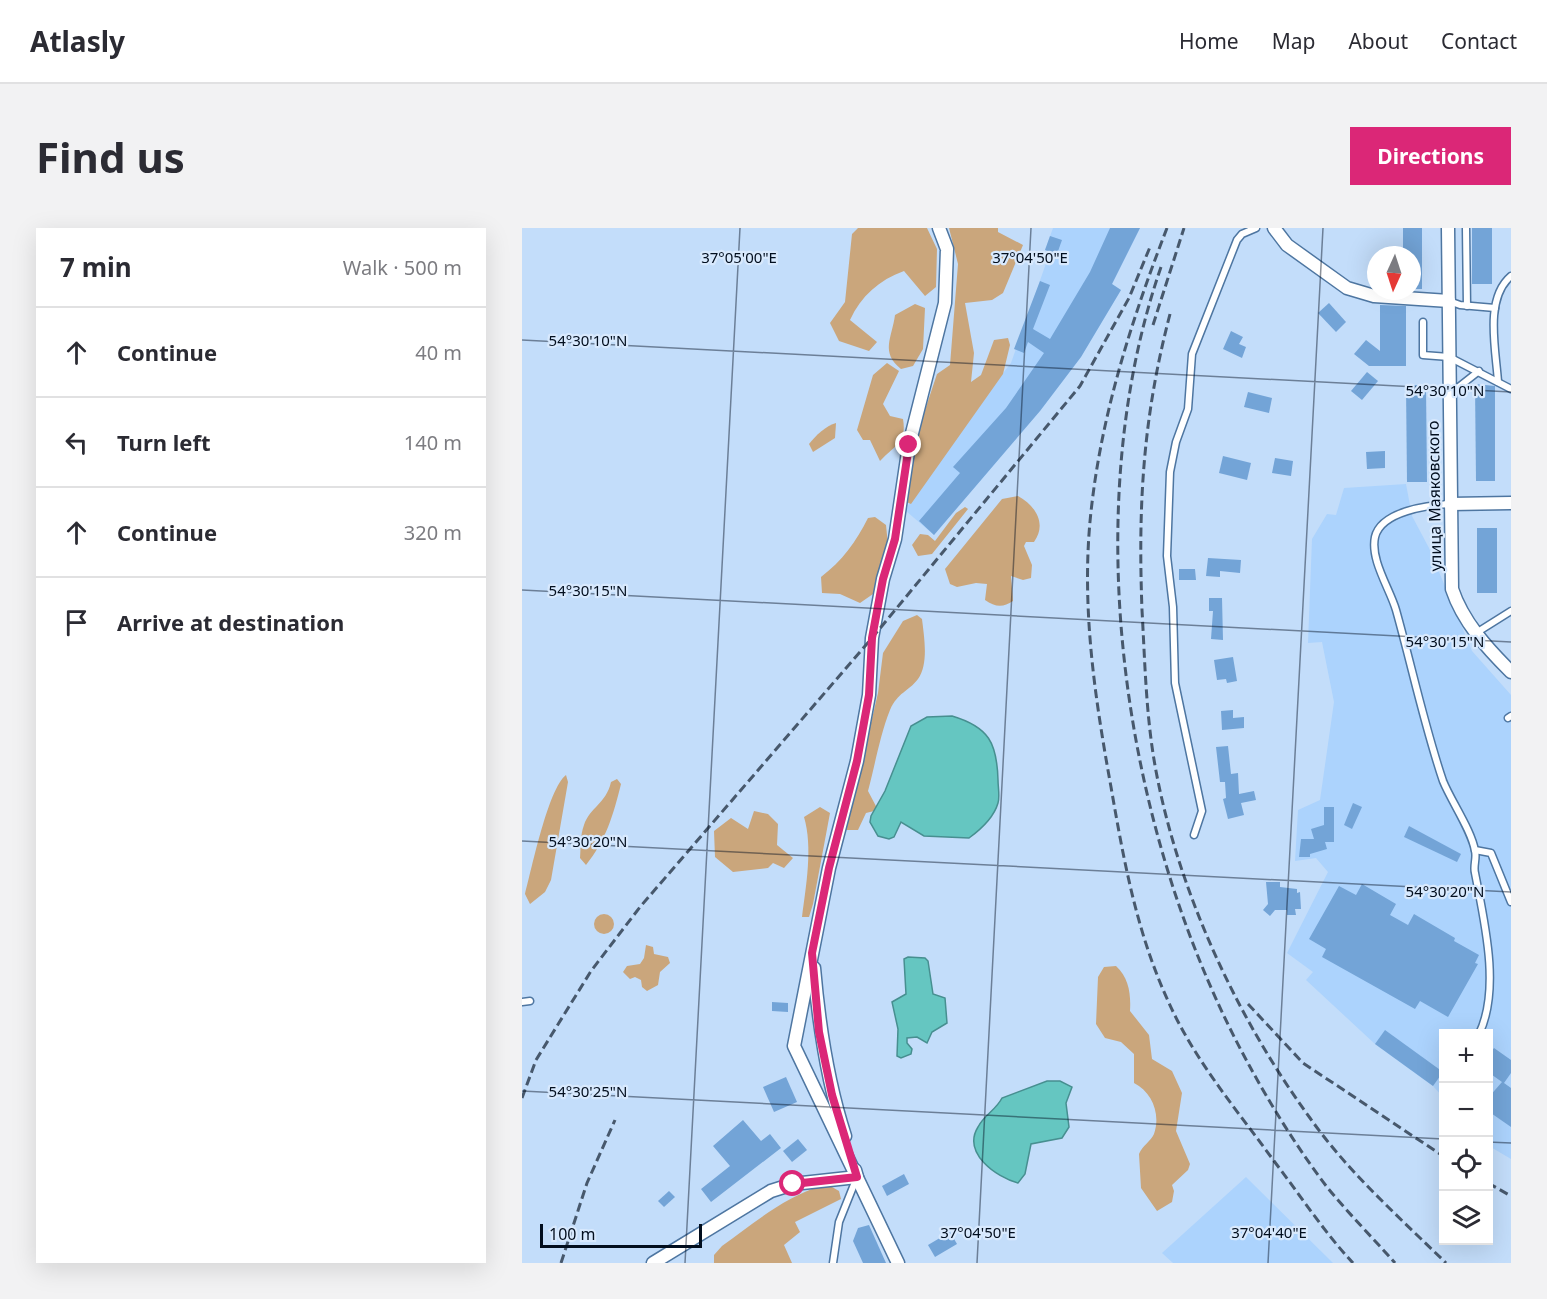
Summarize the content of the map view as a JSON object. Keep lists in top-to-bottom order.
{
  "streets": {
    "street": ["улица Маяковского"]
  },
  "scale_bar": "100 m",
  "north": "bottom",
  "page": {
    "header": "Atlasly",
    "nav": [
      "Home",
      "Map",
      "About",
      "Contact"
    ],
    "buttons": "Directions",
    "title": "Find us",
    "heading": ["7 min", "Walk · 500 m"],
    "list": [
      ["Continue", "40 m"],
      ["Turn left", "140 m"],
      ["Continue", "320 m"],
      "Arrive at destination"
    ],
    "map_buttons": ["+", "−"],
    "scale": "100 m"
  },
  "coordinates": [
    "37°05'00\"E",
    "37°04'50\"E",
    "54°30'10\"N",
    "54°30'15\"N",
    "54°30'20\"N",
    "54°30'25\"N",
    "37°04'40\"E"
  ]
}
